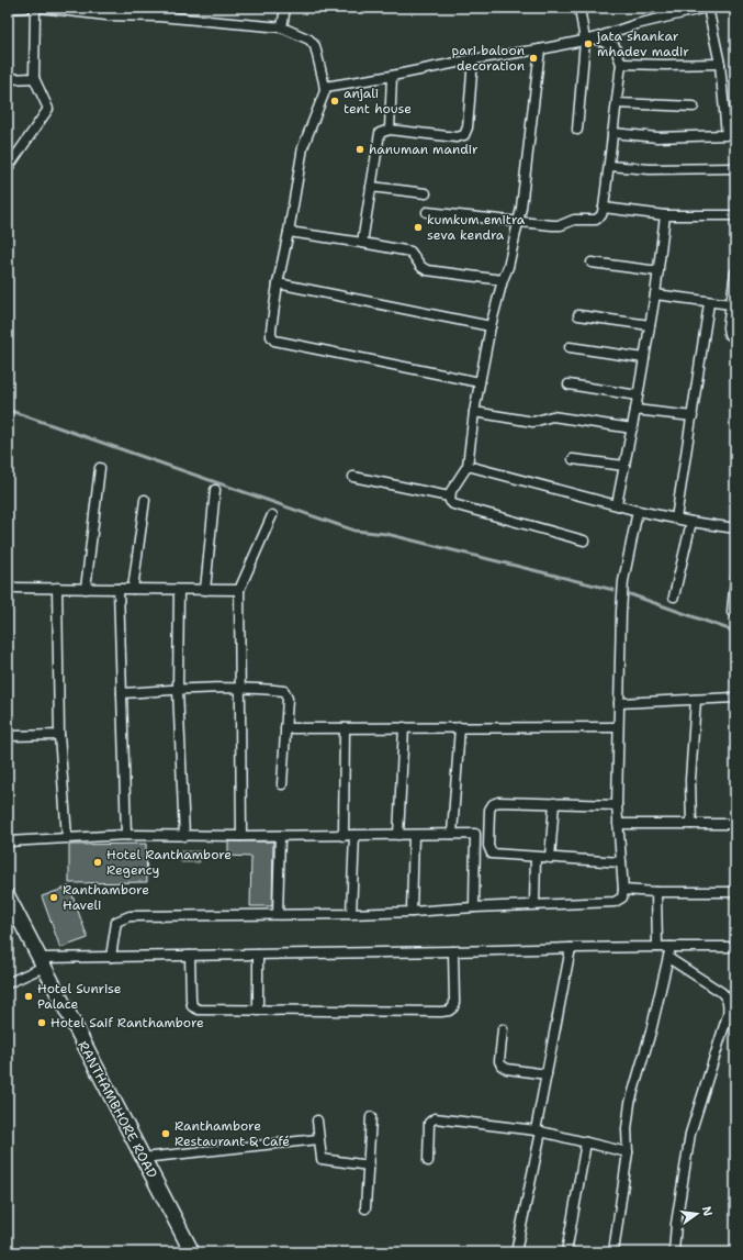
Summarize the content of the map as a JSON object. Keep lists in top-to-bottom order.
{
  "streets": {
    "main road": ["RANTHAMBHORE ROAD"]
  },
  "places": [
    "jata shankar mhadev madir",
    "pari baloon decoration",
    "anjali tent house",
    "hanuman mandir",
    "kumkum emitra seva kendra",
    "Hotel Ranthambore Regency",
    "Ranthambore Haveli",
    "Hotel Sunrise Palace",
    "Hotel Saif Ranthambore",
    "Ranthambore Restaurant & Café"
  ],
  "north": "right"
}
